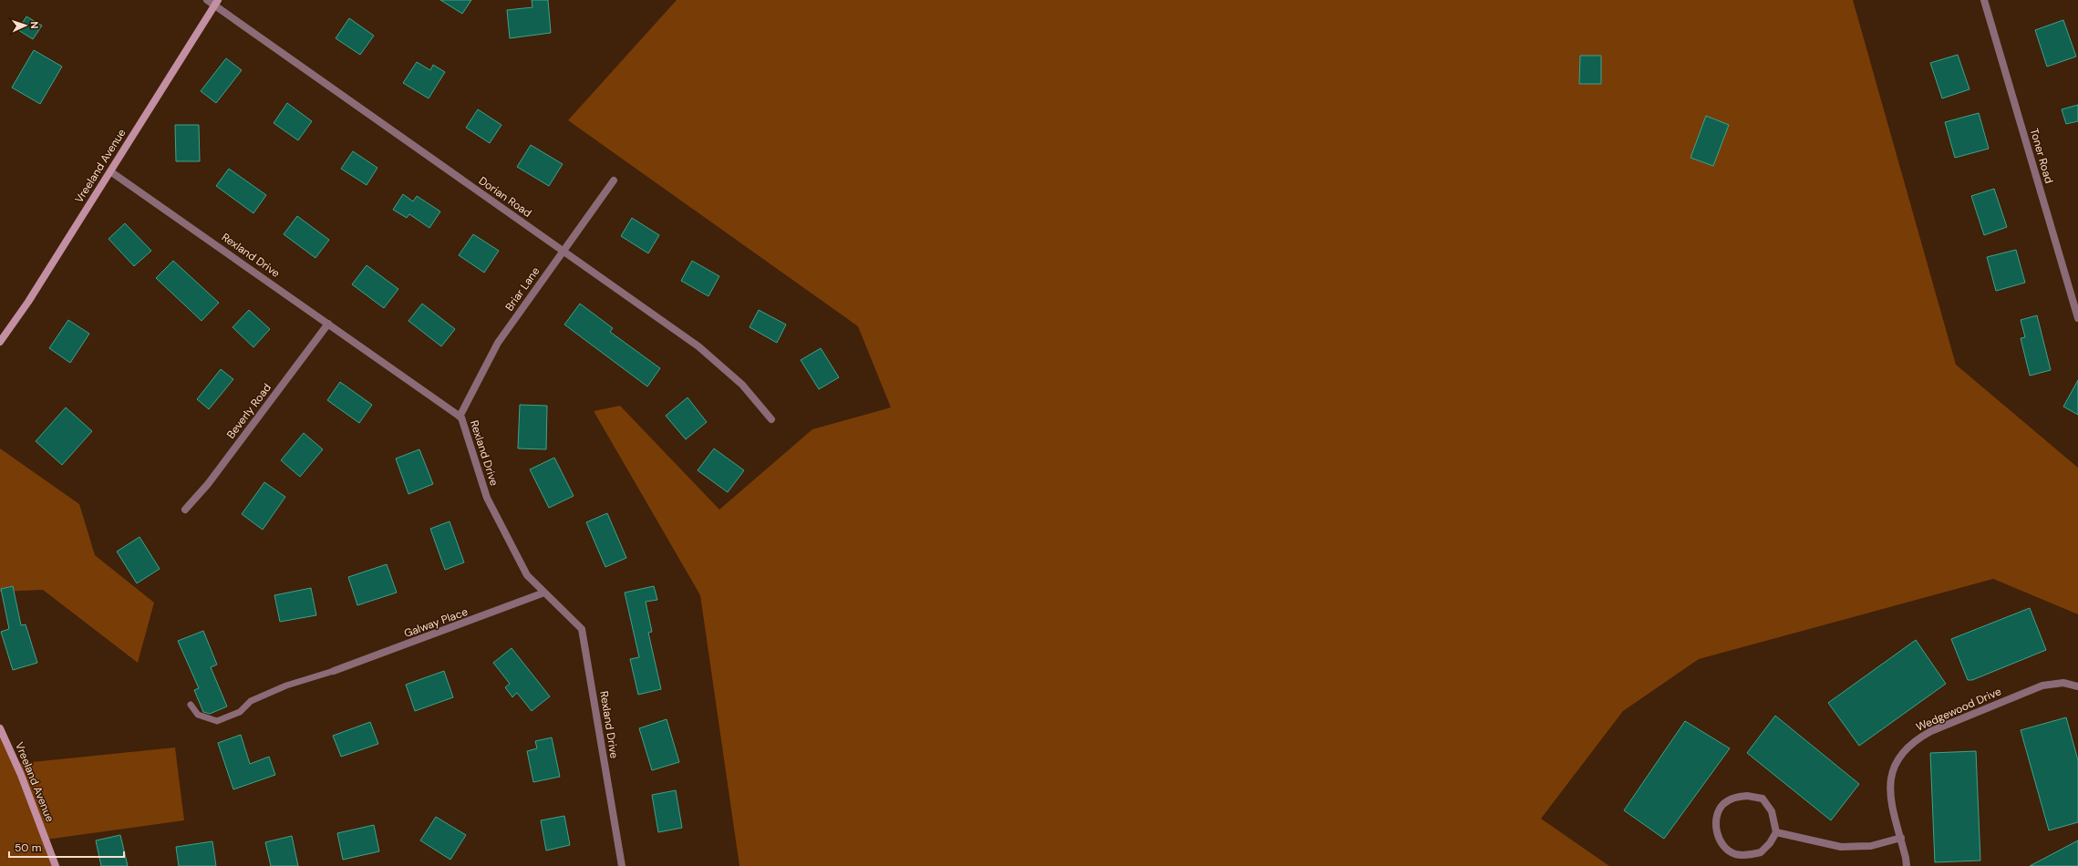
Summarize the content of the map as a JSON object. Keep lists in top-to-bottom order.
{
  "streets": {
    "street": [
      "Toner Road",
      "Vreeland Avenue",
      "Dorian Road",
      "Rexland Drive",
      "Briar Lane",
      "Beverly Road",
      "Galway Place",
      "Wedgewood Drive"
    ]
  },
  "crossings": [
    ["Vreeland Avenue", "Dorian Road"],
    ["Vreeland Avenue", "Rexland Drive"],
    ["Dorian Road", "Briar Lane"],
    ["Rexland Drive", "Briar Lane"],
    ["Rexland Drive", "Beverly Road"],
    ["Rexland Drive", "Galway Place"]
  ],
  "scale_bar": "50 m",
  "north": "right"
}
